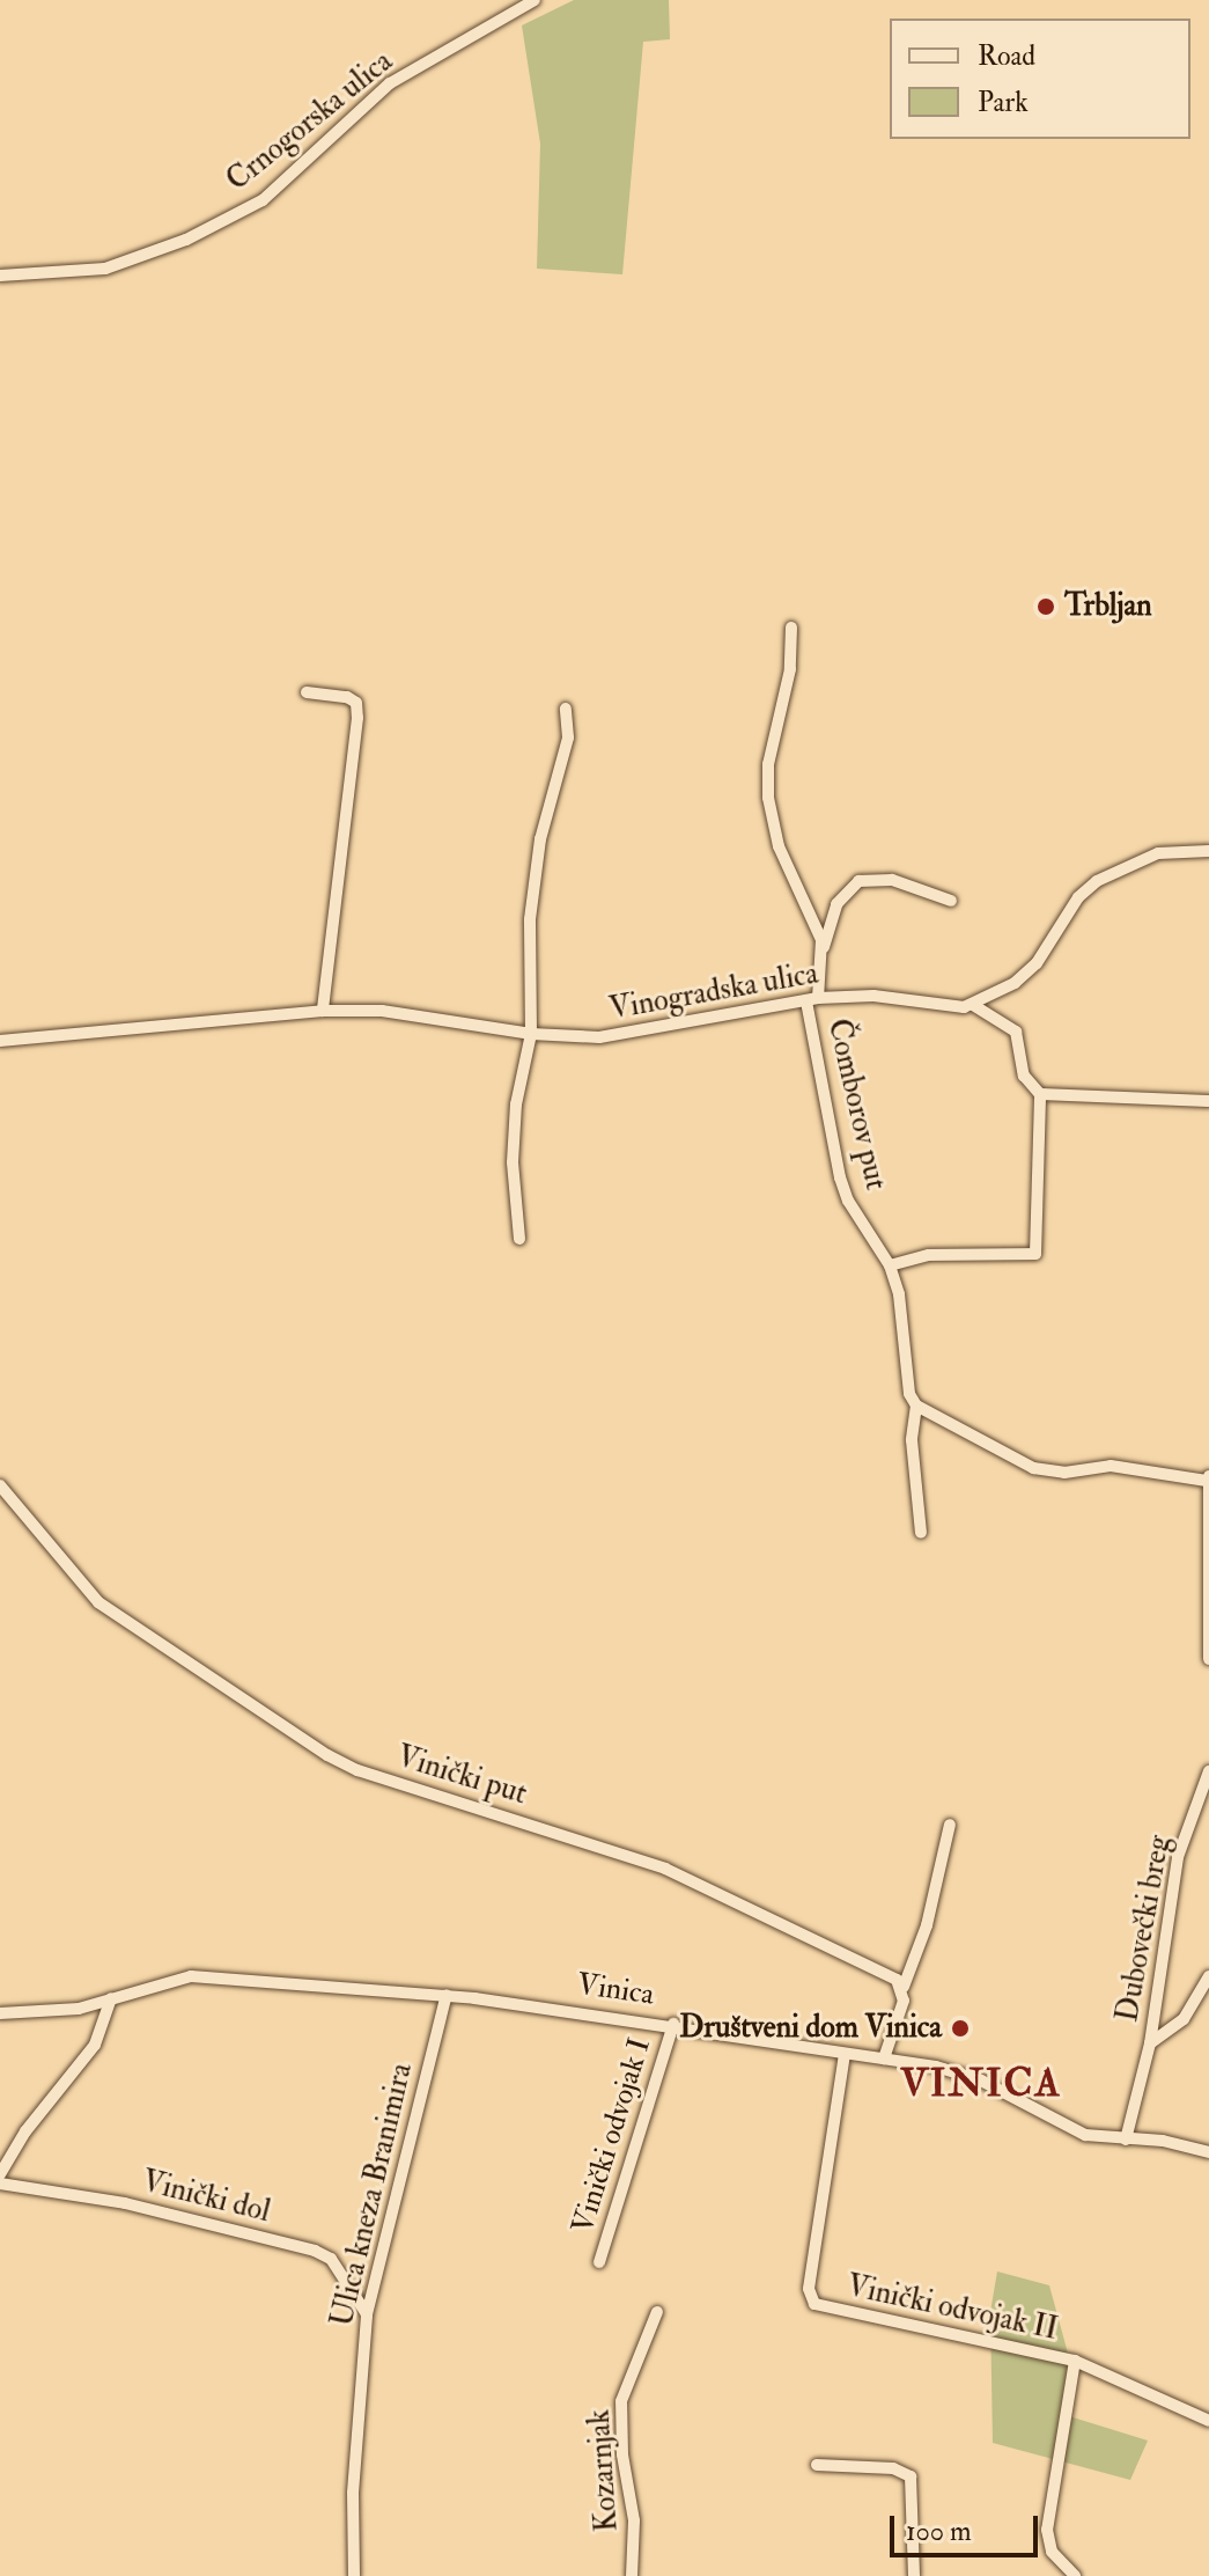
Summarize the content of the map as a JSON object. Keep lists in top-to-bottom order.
{
  "streets": {
    "street": [
      "Crnogorska ulica",
      "Vinogradska ulica",
      "Čomborov put",
      "Vinički put",
      "Dubovečki breg",
      "Vinica",
      "Vinički odvojak I",
      "Ulica kneza Branimira",
      "Vinički dol",
      "Vinički odvojak II",
      "Kozarnjak"
    ]
  },
  "crossings": [
    ["Vinogradska ulica", "Čomborov put"],
    ["Dubovečki breg", "Vinica"],
    ["Vinica", "Vinički odvojak I"],
    ["Vinica", "Ulica kneza Branimira"],
    ["Vinica", "Vinički odvojak II"],
    ["Ulica kneza Branimira", "Vinički dol"]
  ],
  "districts": ["VINICA"],
  "places": ["Trbljan", "Društveni dom Vinica"],
  "legend": ["Road", "Park"],
  "scale_bar": "100 m"
}
